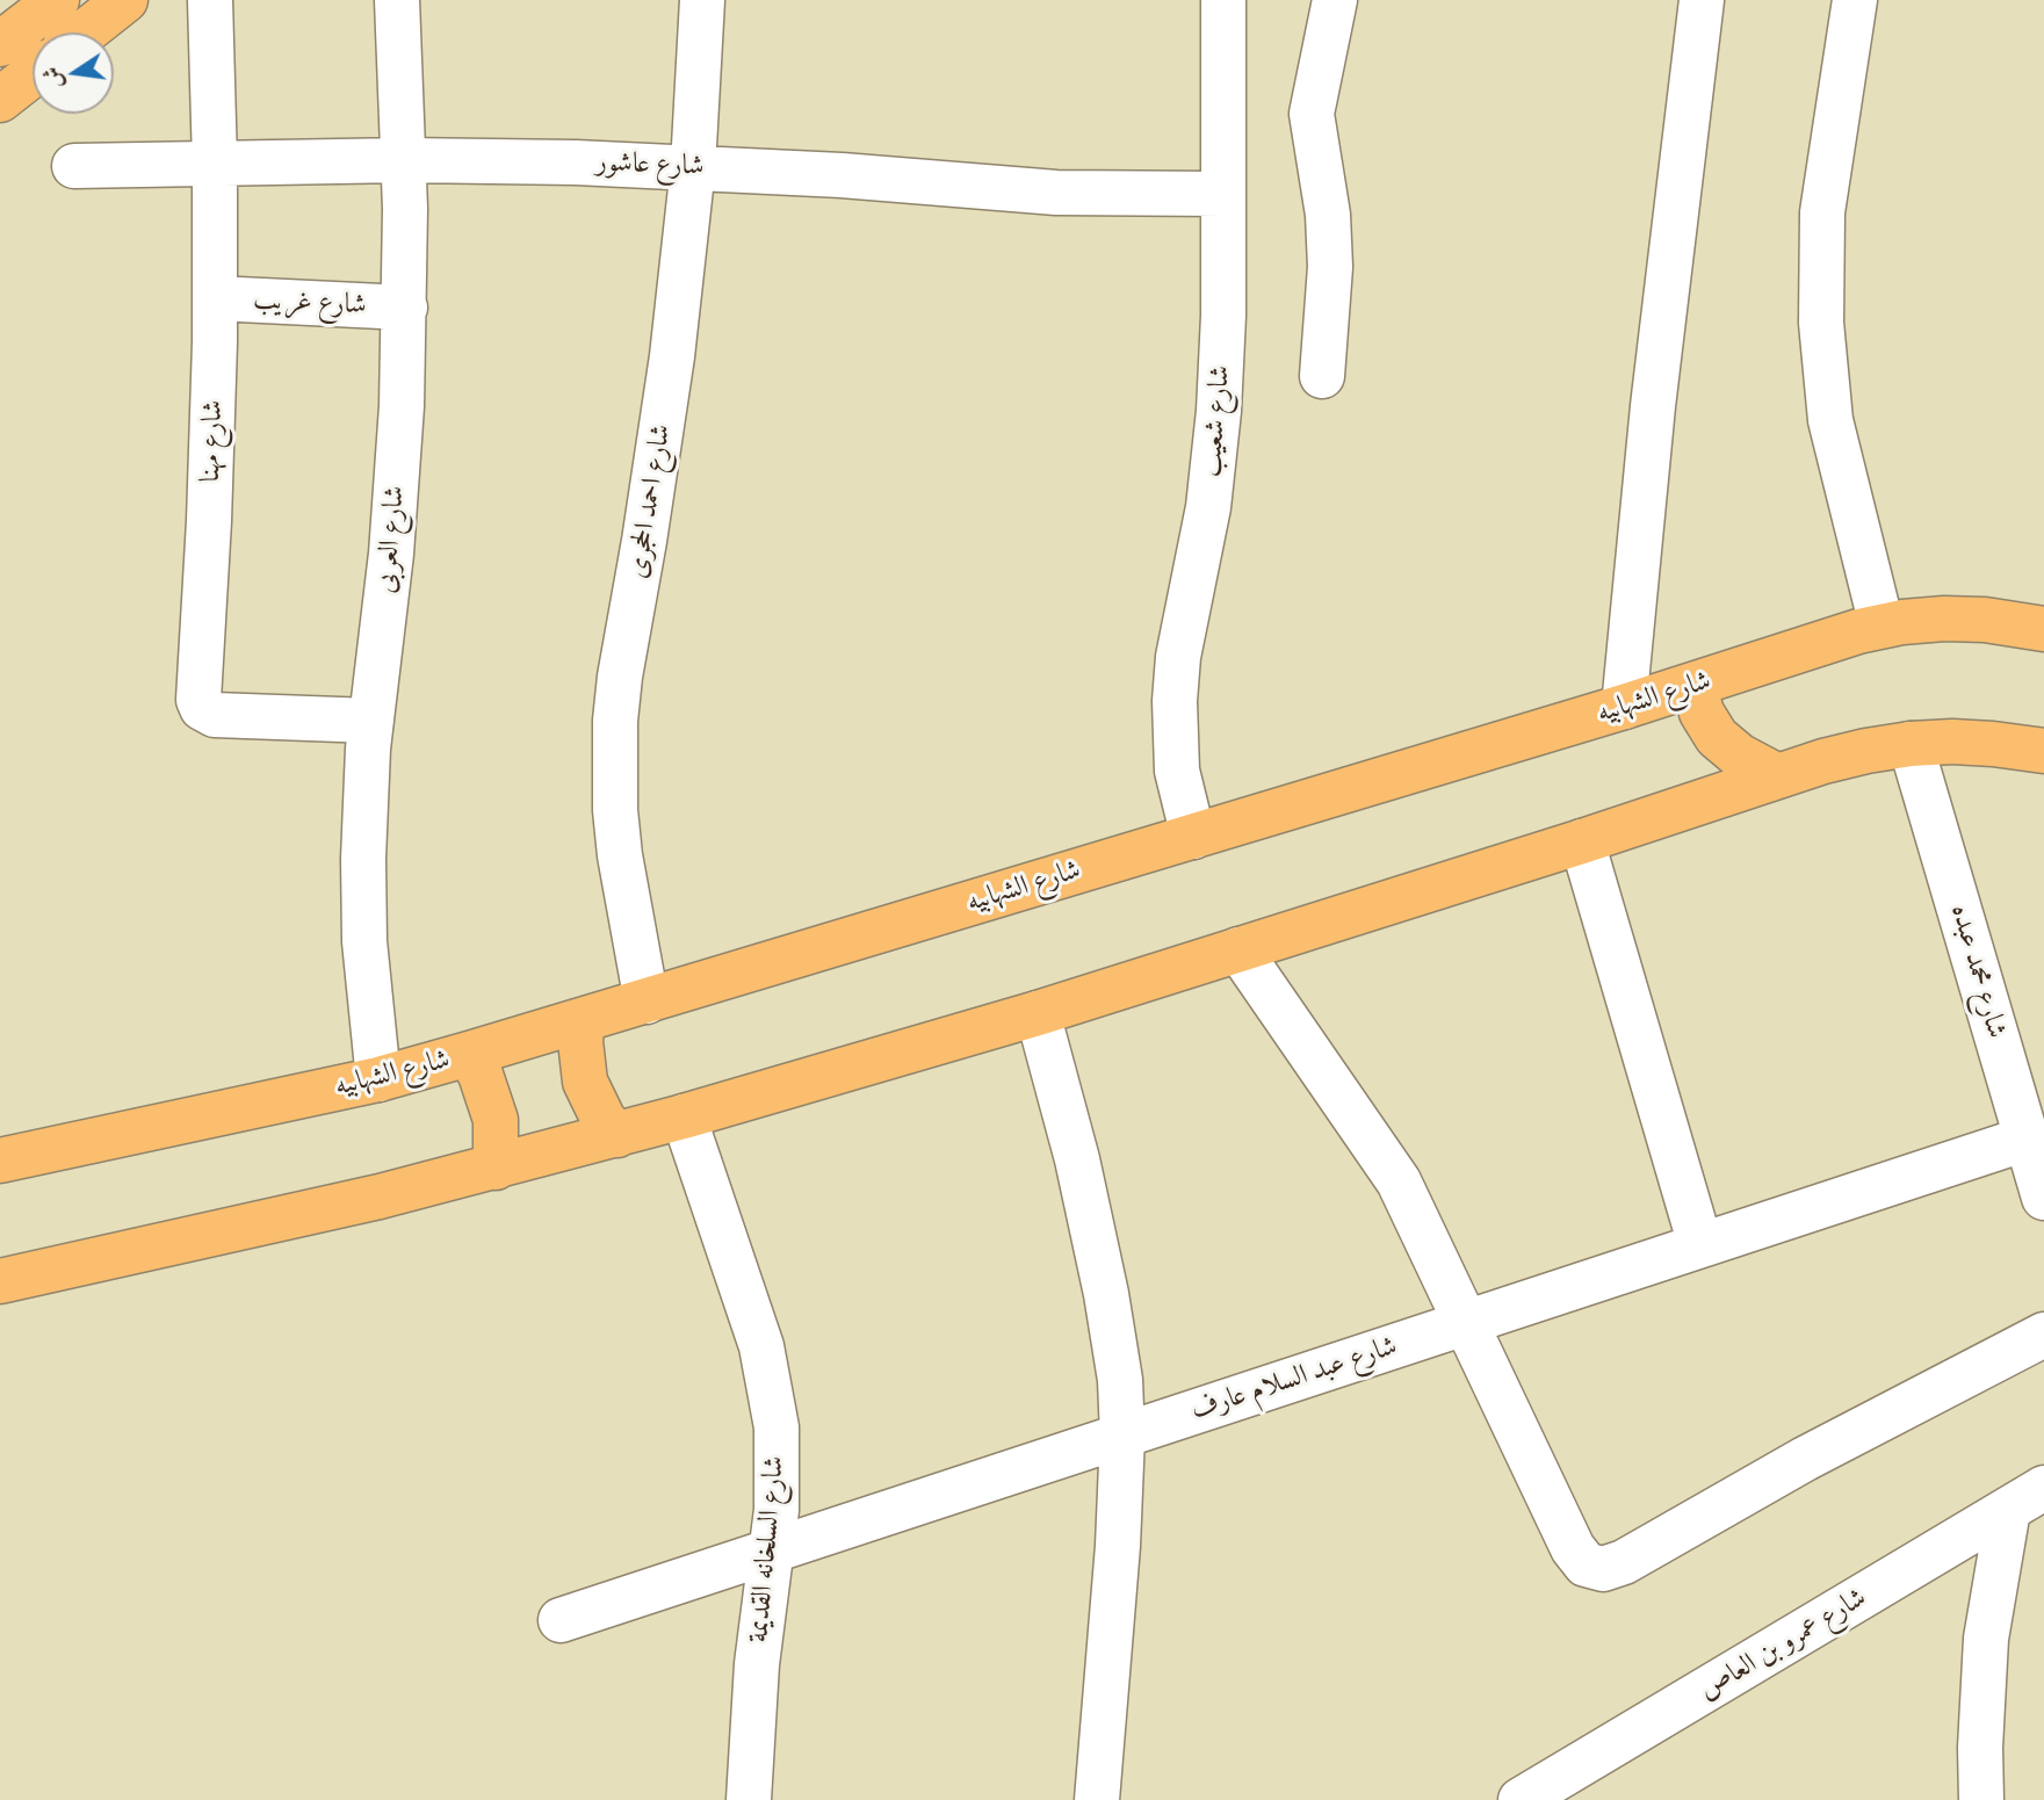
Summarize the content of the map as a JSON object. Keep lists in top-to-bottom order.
{
  "streets": {
    "main road": ["شارع الشهابيه"],
    "street": [
      "شارع عاشور",
      "شارع غريب",
      "شارع شعيب",
      "شارع مهنا",
      "شارع احمد الحجرى",
      "شارع العربى",
      "شارع محمد عبده",
      "شارع عبد السلام عارف",
      "شارع السلخانه القديمة",
      "شارع عمرو بن العاص"
    ]
  },
  "crossings": [
    ["شارع عاشور", "شارع شعيب"],
    ["شارع عاشور", "شارع مهنا"],
    ["شارع عاشور", "شارع احمد الحجرى"],
    ["شارع عاشور", "شارع العربى"],
    ["شارع غريب", "شارع مهنا"],
    ["شارع غريب", "شارع العربى"],
    ["شارع شعيب", "شارع الشهابيه"],
    ["شارع مهنا", "شارع العربى"],
    ["شارع احمد الحجرى", "شارع الشهابيه"],
    ["شارع العربى", "شارع الشهابيه"],
    ["شارع محمد عبده", "شارع عبد السلام عارف"],
    ["شارع عبد السلام عارف", "شارع السلخانه القديمة"]
  ],
  "north": "left"
}
